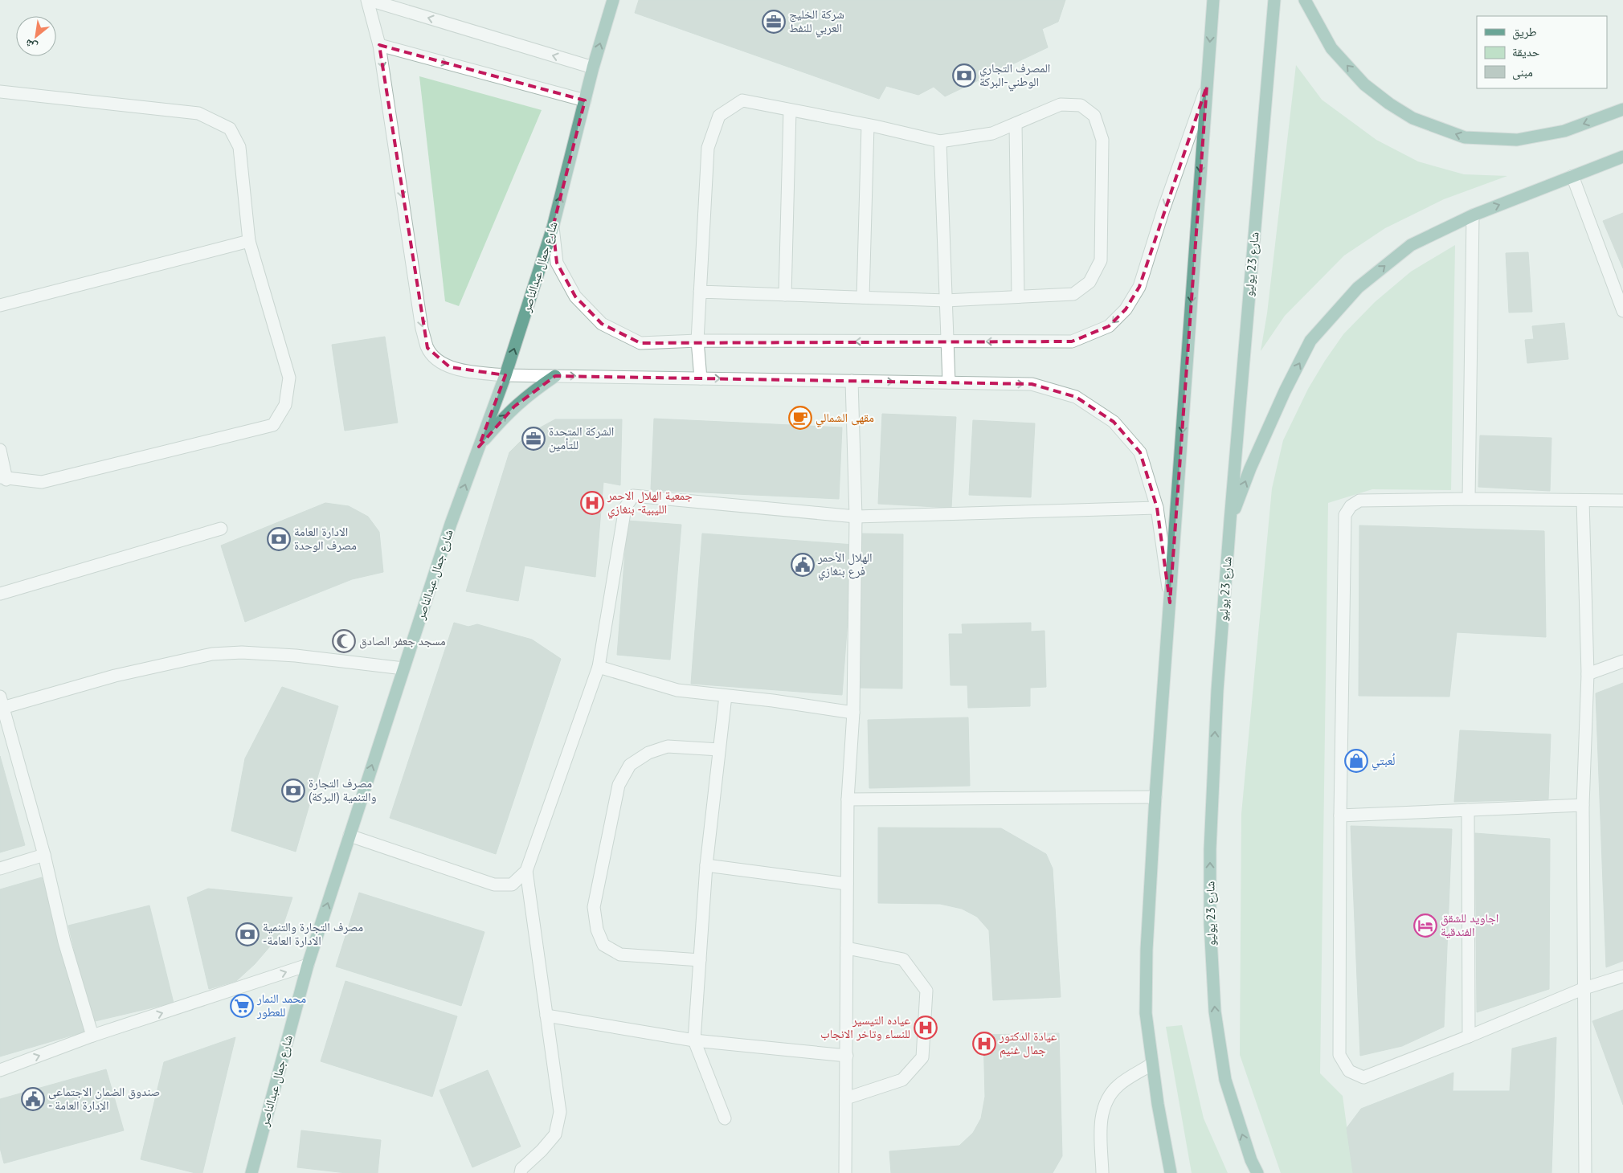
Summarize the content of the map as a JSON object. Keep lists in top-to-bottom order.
{
  "streets": {
    "main road": ["شارع 23 يوليو", "شارع جمال عبدالناصر"]
  },
  "one_way": ["شارع جمال عبدالناصر"],
  "places": {
    "office": ["شركة الخليج العربي للنفط", "الشركة المتحدة للتأمين"],
    "bank": [
      "المصرف التجاري الوطني-البركة",
      "الادارة العامة مصرف الوحدة",
      "مصرف التجارة والتنمية (البركة)",
      "مصرف التجارة والتنمية -الادارة العامة"
    ],
    "cafe": ["مقهى الشمالي"],
    "hospital": ["جمعية الهلال الاحمر الليبية- بنغازي", "عياده التيسير للنساء وتاخر الانجاب", "عيادة الدكتور جمال غنيم"],
    "public building": ["الهلال الأحمر فرع بنغازي", "صندوق الضمان الاجتماعى - الإدارة العامة"],
    "mosque": ["مسجد جعفر الصادق"],
    "shop": ["لُعبتي"],
    "hotel": ["اجاويد للشقق الفندقية"],
    "supermarket": ["محمد النمار للعطور"]
  },
  "legend": ["طريق", "حديقة", "مبنى"],
  "north": "bottom left"
}
